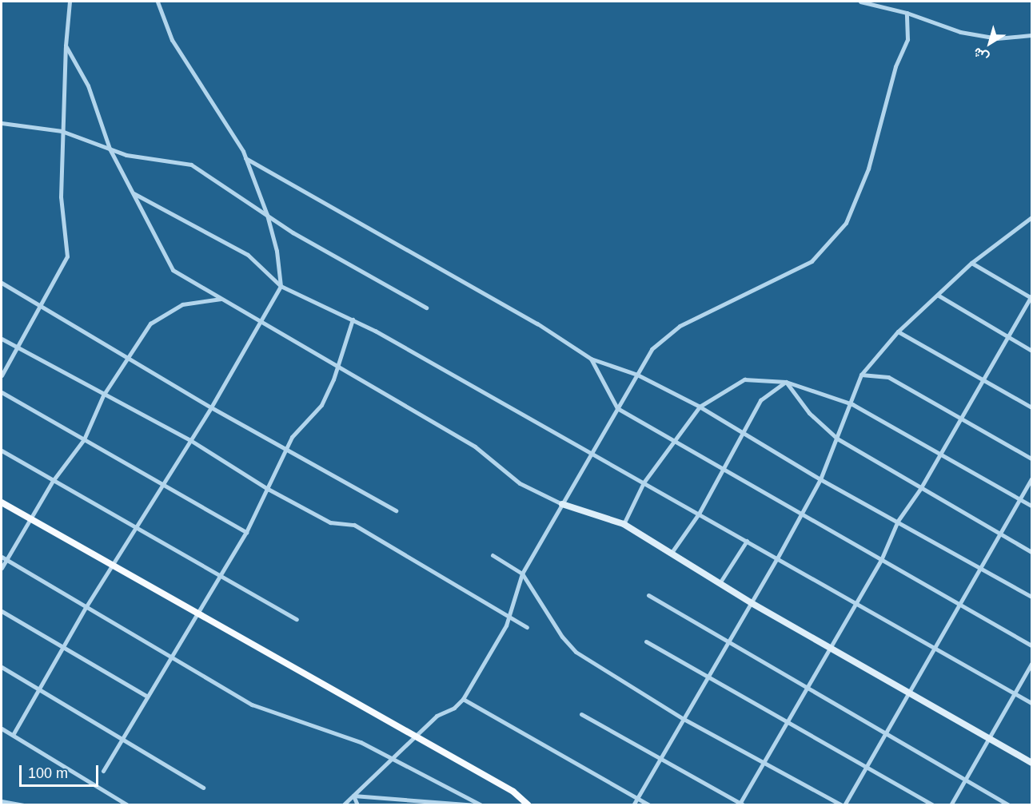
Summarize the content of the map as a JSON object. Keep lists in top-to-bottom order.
{
  "scale_bar": "100 m",
  "north": "bottom left"
}
